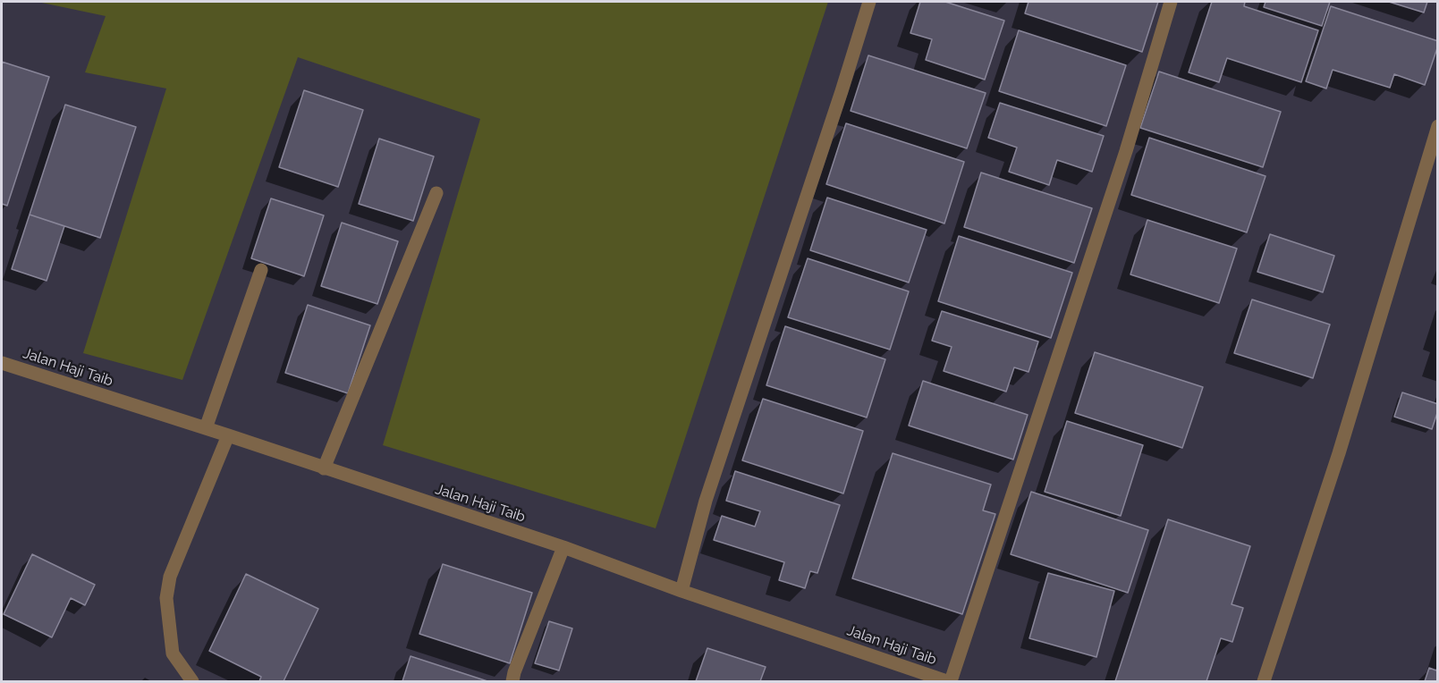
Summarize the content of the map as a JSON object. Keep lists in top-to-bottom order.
{
  "streets": {
    "street": ["Jalan Haji Taib"]
  }
}
